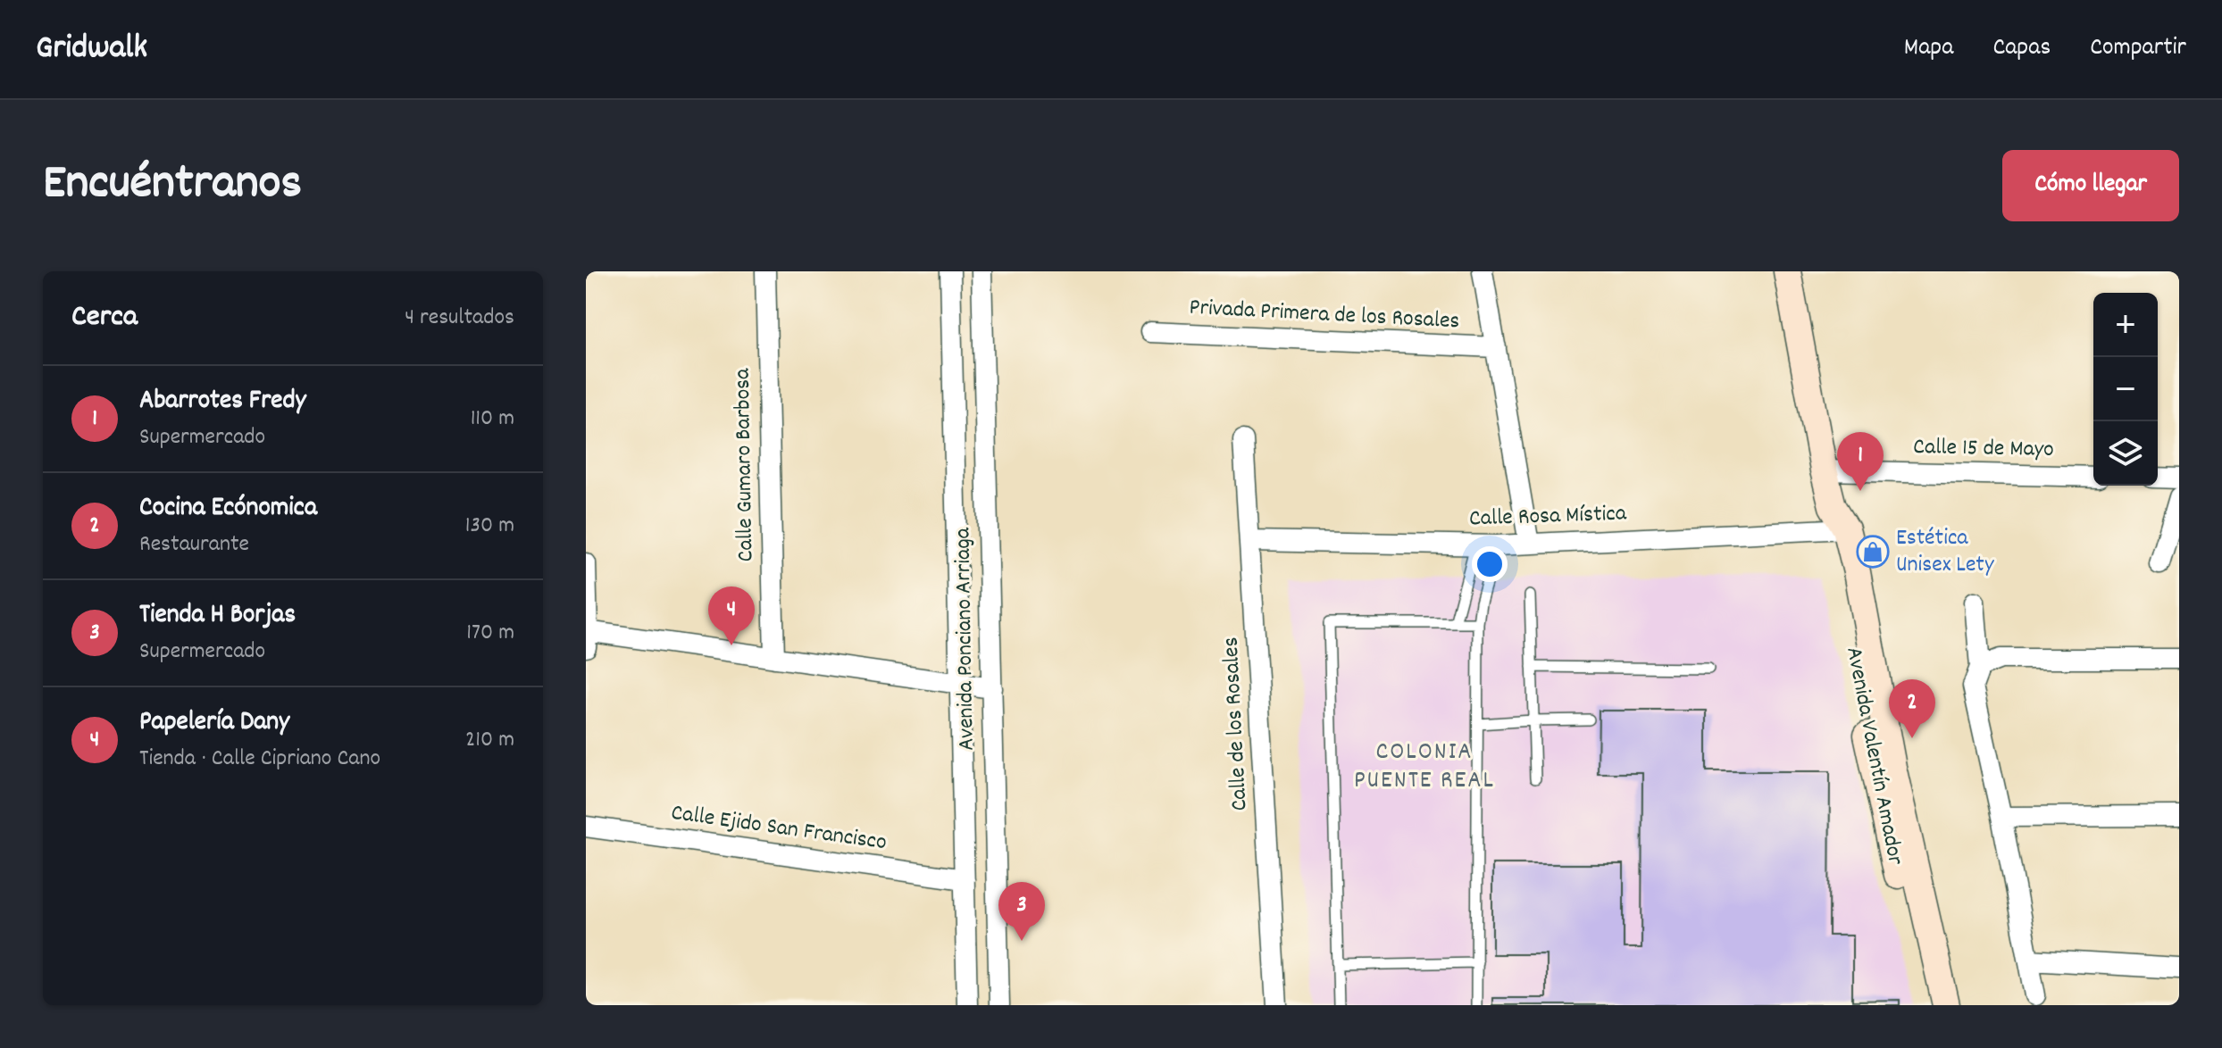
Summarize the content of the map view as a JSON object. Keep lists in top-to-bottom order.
{
  "streets": {
    "main road": ["Avenida Valentín Amador"],
    "street": [
      "Privada Primera de los Rosales",
      "Calle 15 de Mayo",
      "Calle Gumaro Barbosa",
      "Calle Rosa Mística",
      "Avenida Ponciano Arriaga",
      "Calle de los Rosales",
      "Calle Ejido San Francisco"
    ]
  },
  "crossings": [
    ["Calle 15 de Mayo", "Avenida Valentín Amador"],
    ["Calle Rosa Mística", "Calle de los Rosales"],
    ["Calle Rosa Mística", "Avenida Valentín Amador"],
    ["Avenida Ponciano Arriaga", "Calle Ejido San Francisco"]
  ],
  "districts": ["COLONIA PUENTE REAL"],
  "places": {
    "shop": ["Estética Unisex Lety"]
  },
  "page": {
    "header": "Gridwalk",
    "nav": ["Mapa", "Capas", "Compartir"],
    "title": "Encuéntranos",
    "buttons": "Cómo llegar",
    "heading": ["Cerca", "4 resultados"],
    "map_buttons": ["+", "−"],
    "list": [
      {
        "mark": "1",
        "name": "Abarrotes Fredy",
        "note": "Supermercado",
        "value": "110 m"
      },
      {
        "mark": "2",
        "name": "Cocina Ecónomica",
        "note": "Restaurante",
        "value": "130 m"
      },
      {
        "mark": "3",
        "name": "Tienda H Borjas",
        "note": "Supermercado",
        "value": "170 m"
      },
      {
        "mark": "4",
        "name": "Papelería Dany",
        "note": "Tienda · Calle Cipriano Cano",
        "value": "210 m"
      }
    ],
    "pins": [
      "1",
      "4",
      "2",
      "3"
    ]
  }
}
